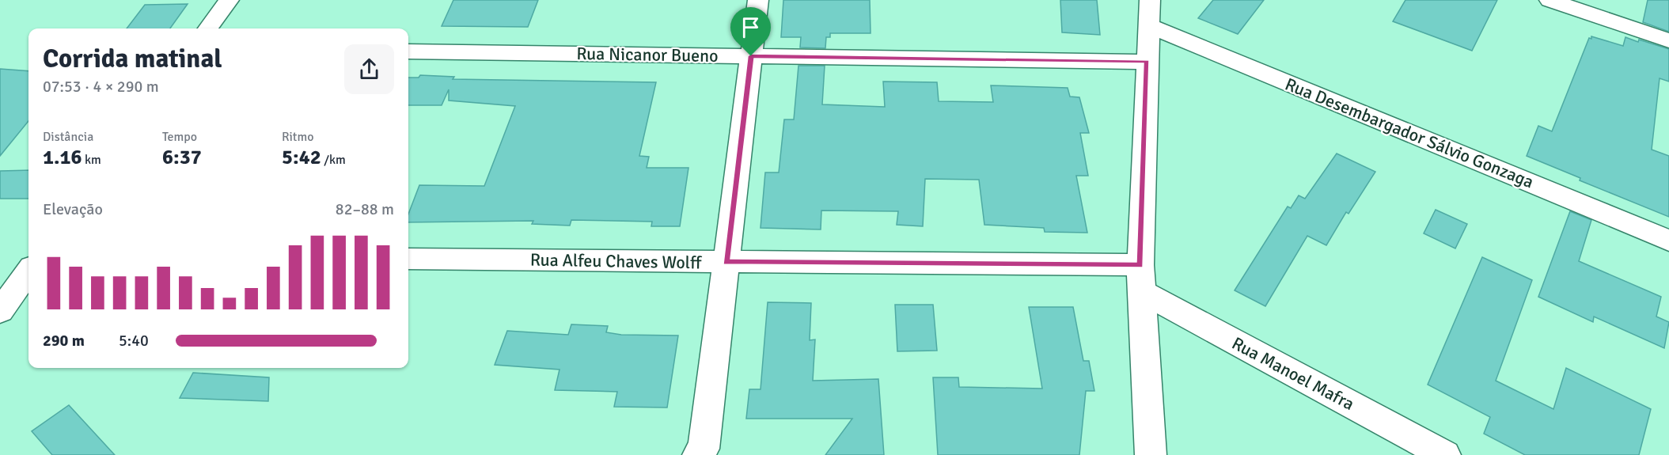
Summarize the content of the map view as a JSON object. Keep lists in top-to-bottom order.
{
  "streets": {
    "street": [
      "Rua Nicanor Bueno",
      "Rua Desembargador Sálvio Gonzaga",
      "Rua Alfeu Chaves Wolff",
      "Rua Manoel Mafra"
    ]
  },
  "crossings": [
    ["Rua Alfeu Chaves Wolff", "Rua Manoel Mafra"]
  ],
  "page": {
    "heading": ["Corrida matinal", "07:53 · 4 × 290 m"],
    "stats": [
      ["Distância", "1.16 km"],
      ["Tempo", "6:37"],
      ["Ritmo", "5:42 /km"]
    ],
    "chart": ["Elevação", "82–88 m"],
    "list": [
      {
        "name": "290 m",
        "note": "5:40"
      }
    ]
  }
}
